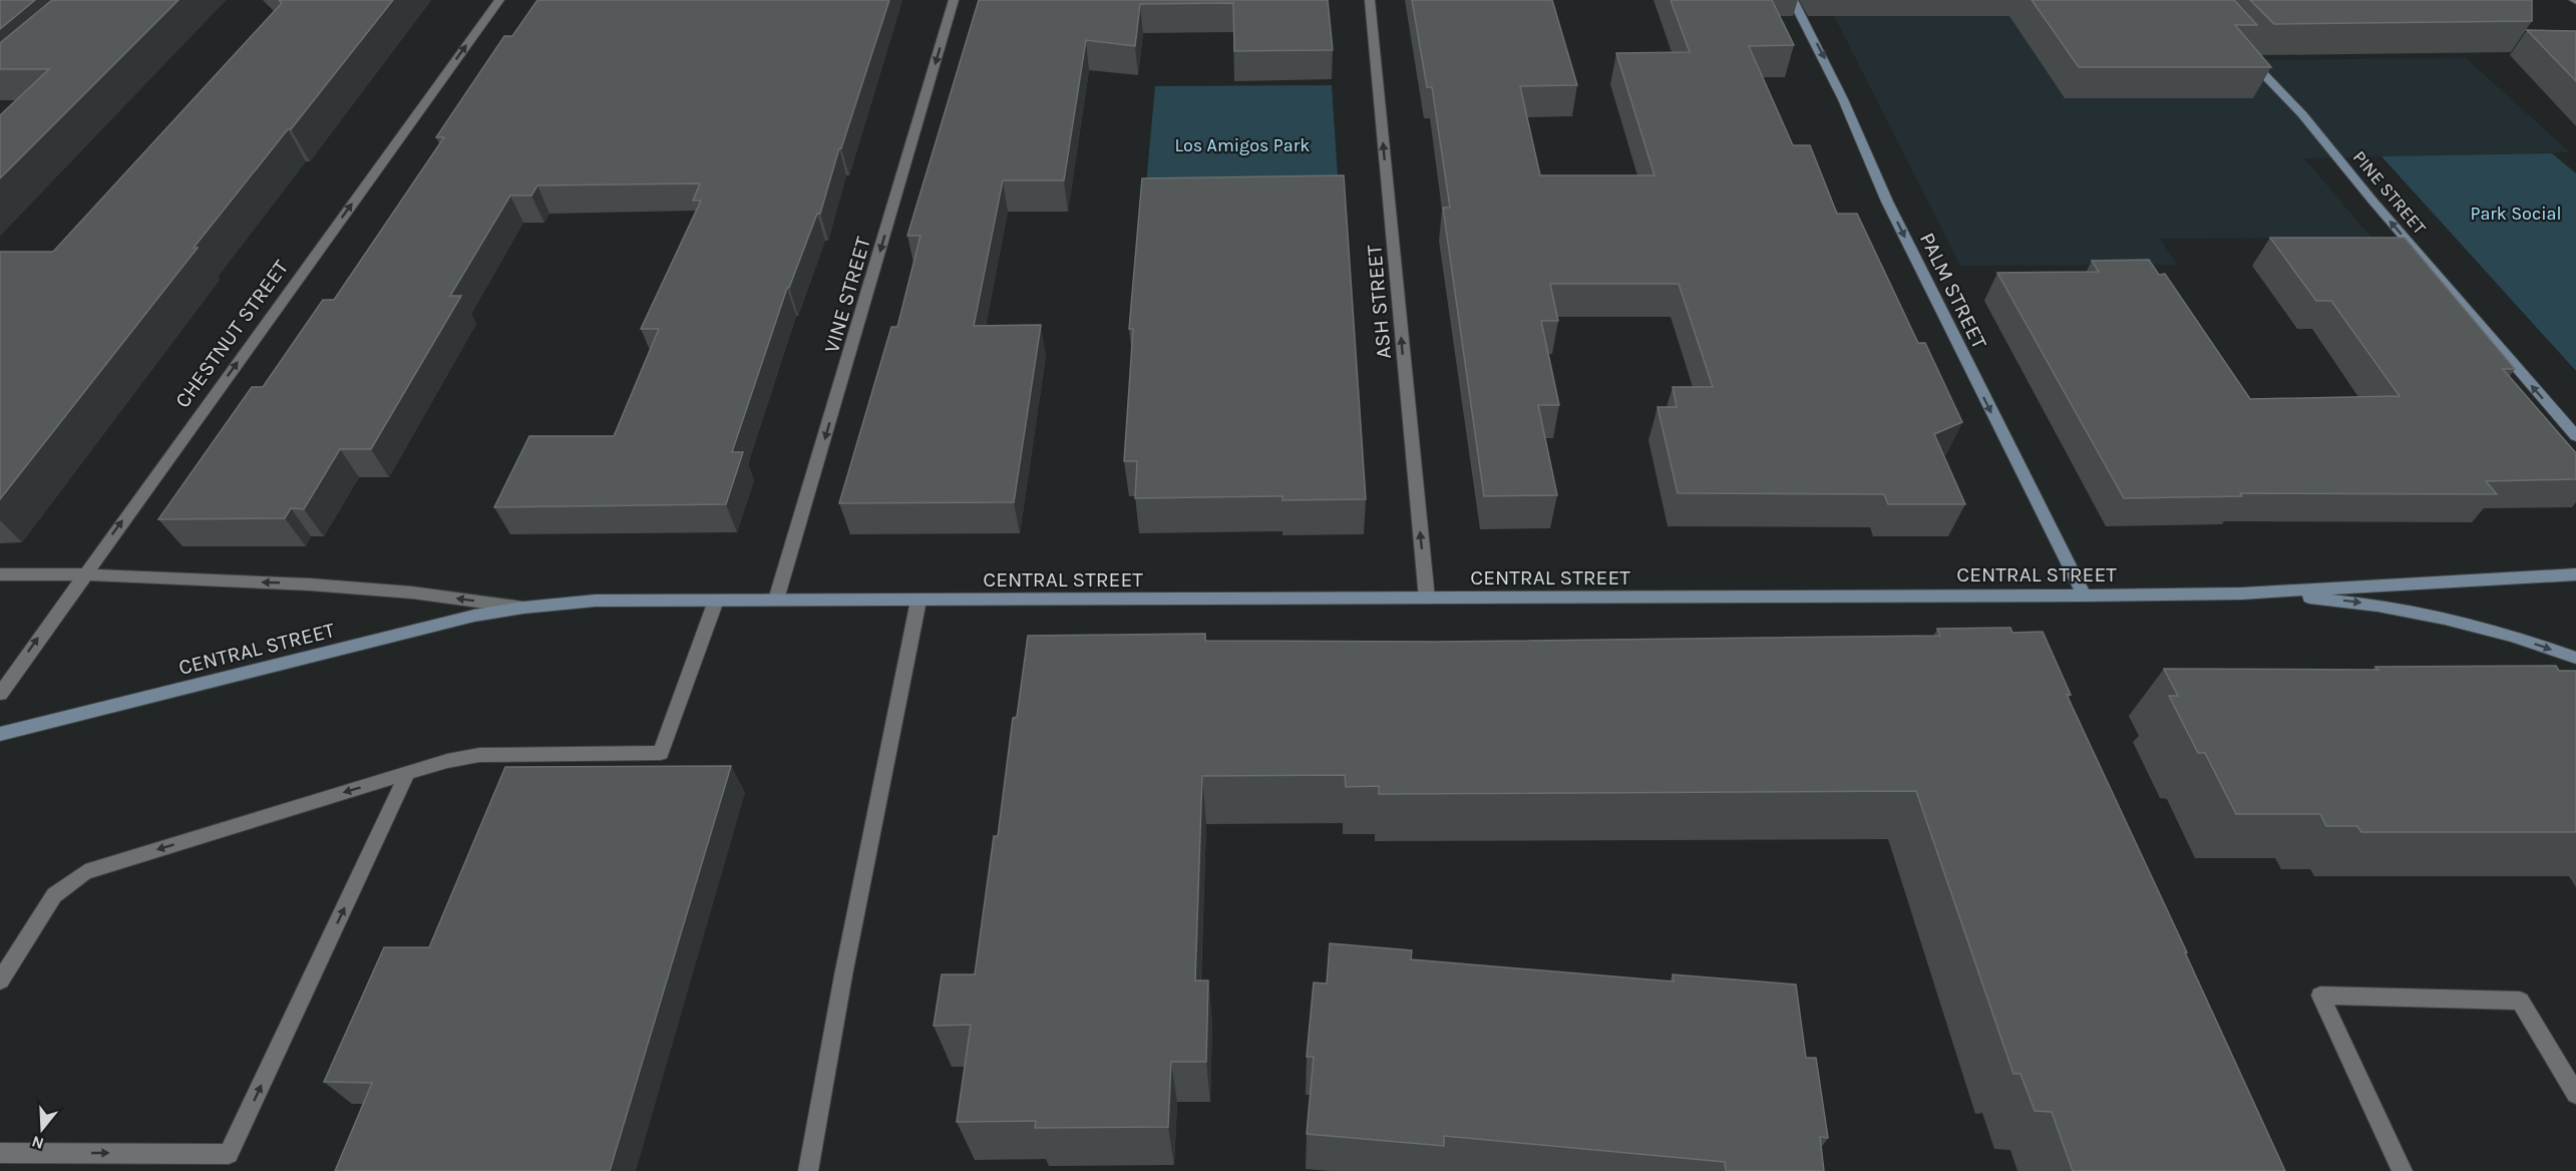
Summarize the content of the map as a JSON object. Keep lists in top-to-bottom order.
{
  "streets": {
    "main road": ["PINE STREET", "PALM STREET", "CENTRAL STREET"],
    "street": ["VINE STREET", "ASH STREET", "CHESTNUT STREET"]
  },
  "crossings": [
    ["PALM STREET", "CENTRAL STREET"],
    ["VINE STREET", "CENTRAL STREET"],
    ["ASH STREET", "CENTRAL STREET"],
    ["CHESTNUT STREET", "CENTRAL STREET"]
  ],
  "one_way": [
    "PINE STREET",
    "PALM STREET",
    "VINE STREET",
    "ASH STREET",
    "CHESTNUT STREET"
  ],
  "parks": ["Los Amigos Park", "Park Social"],
  "north": "bottom"
}
